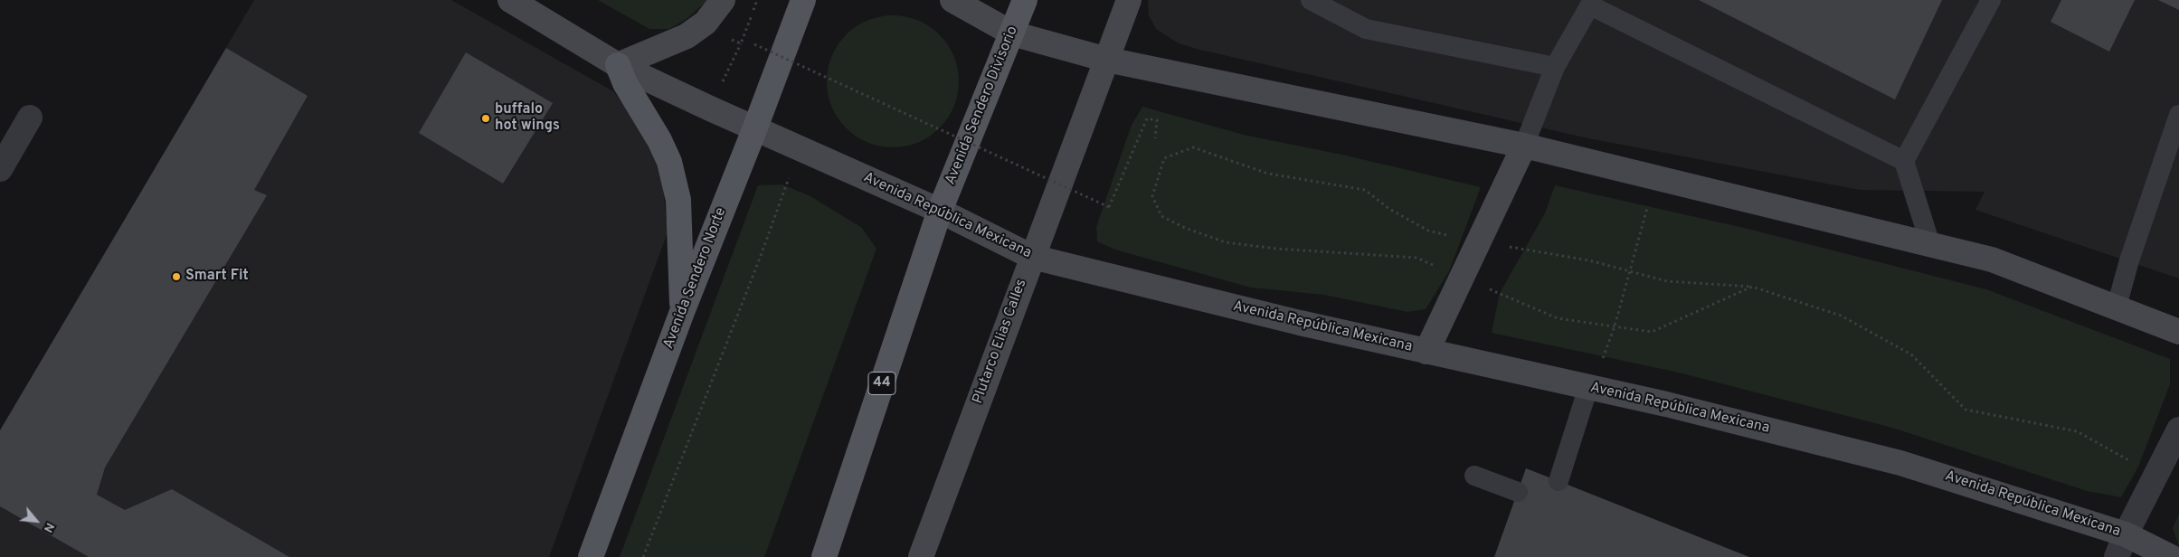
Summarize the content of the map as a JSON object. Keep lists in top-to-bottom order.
{
  "streets": {
    "main road": [
      "Avenida Sendero Divisorio",
      "Avenida República Mexicana",
      "Avenida Sendero Norte",
      "Plutarco Elias Calles",
      "44"
    ]
  },
  "crossings": [
    ["Avenida Sendero Divisorio", "Avenida República Mexicana"],
    ["Avenida Sendero Divisorio", "44"],
    ["Avenida República Mexicana", "Avenida Sendero Norte"],
    ["Avenida República Mexicana", "Plutarco Elias Calles"],
    ["Avenida República Mexicana", "44"]
  ],
  "places": ["buffalo hot wings", "Smart Fit"],
  "north": "bottom right"
}
